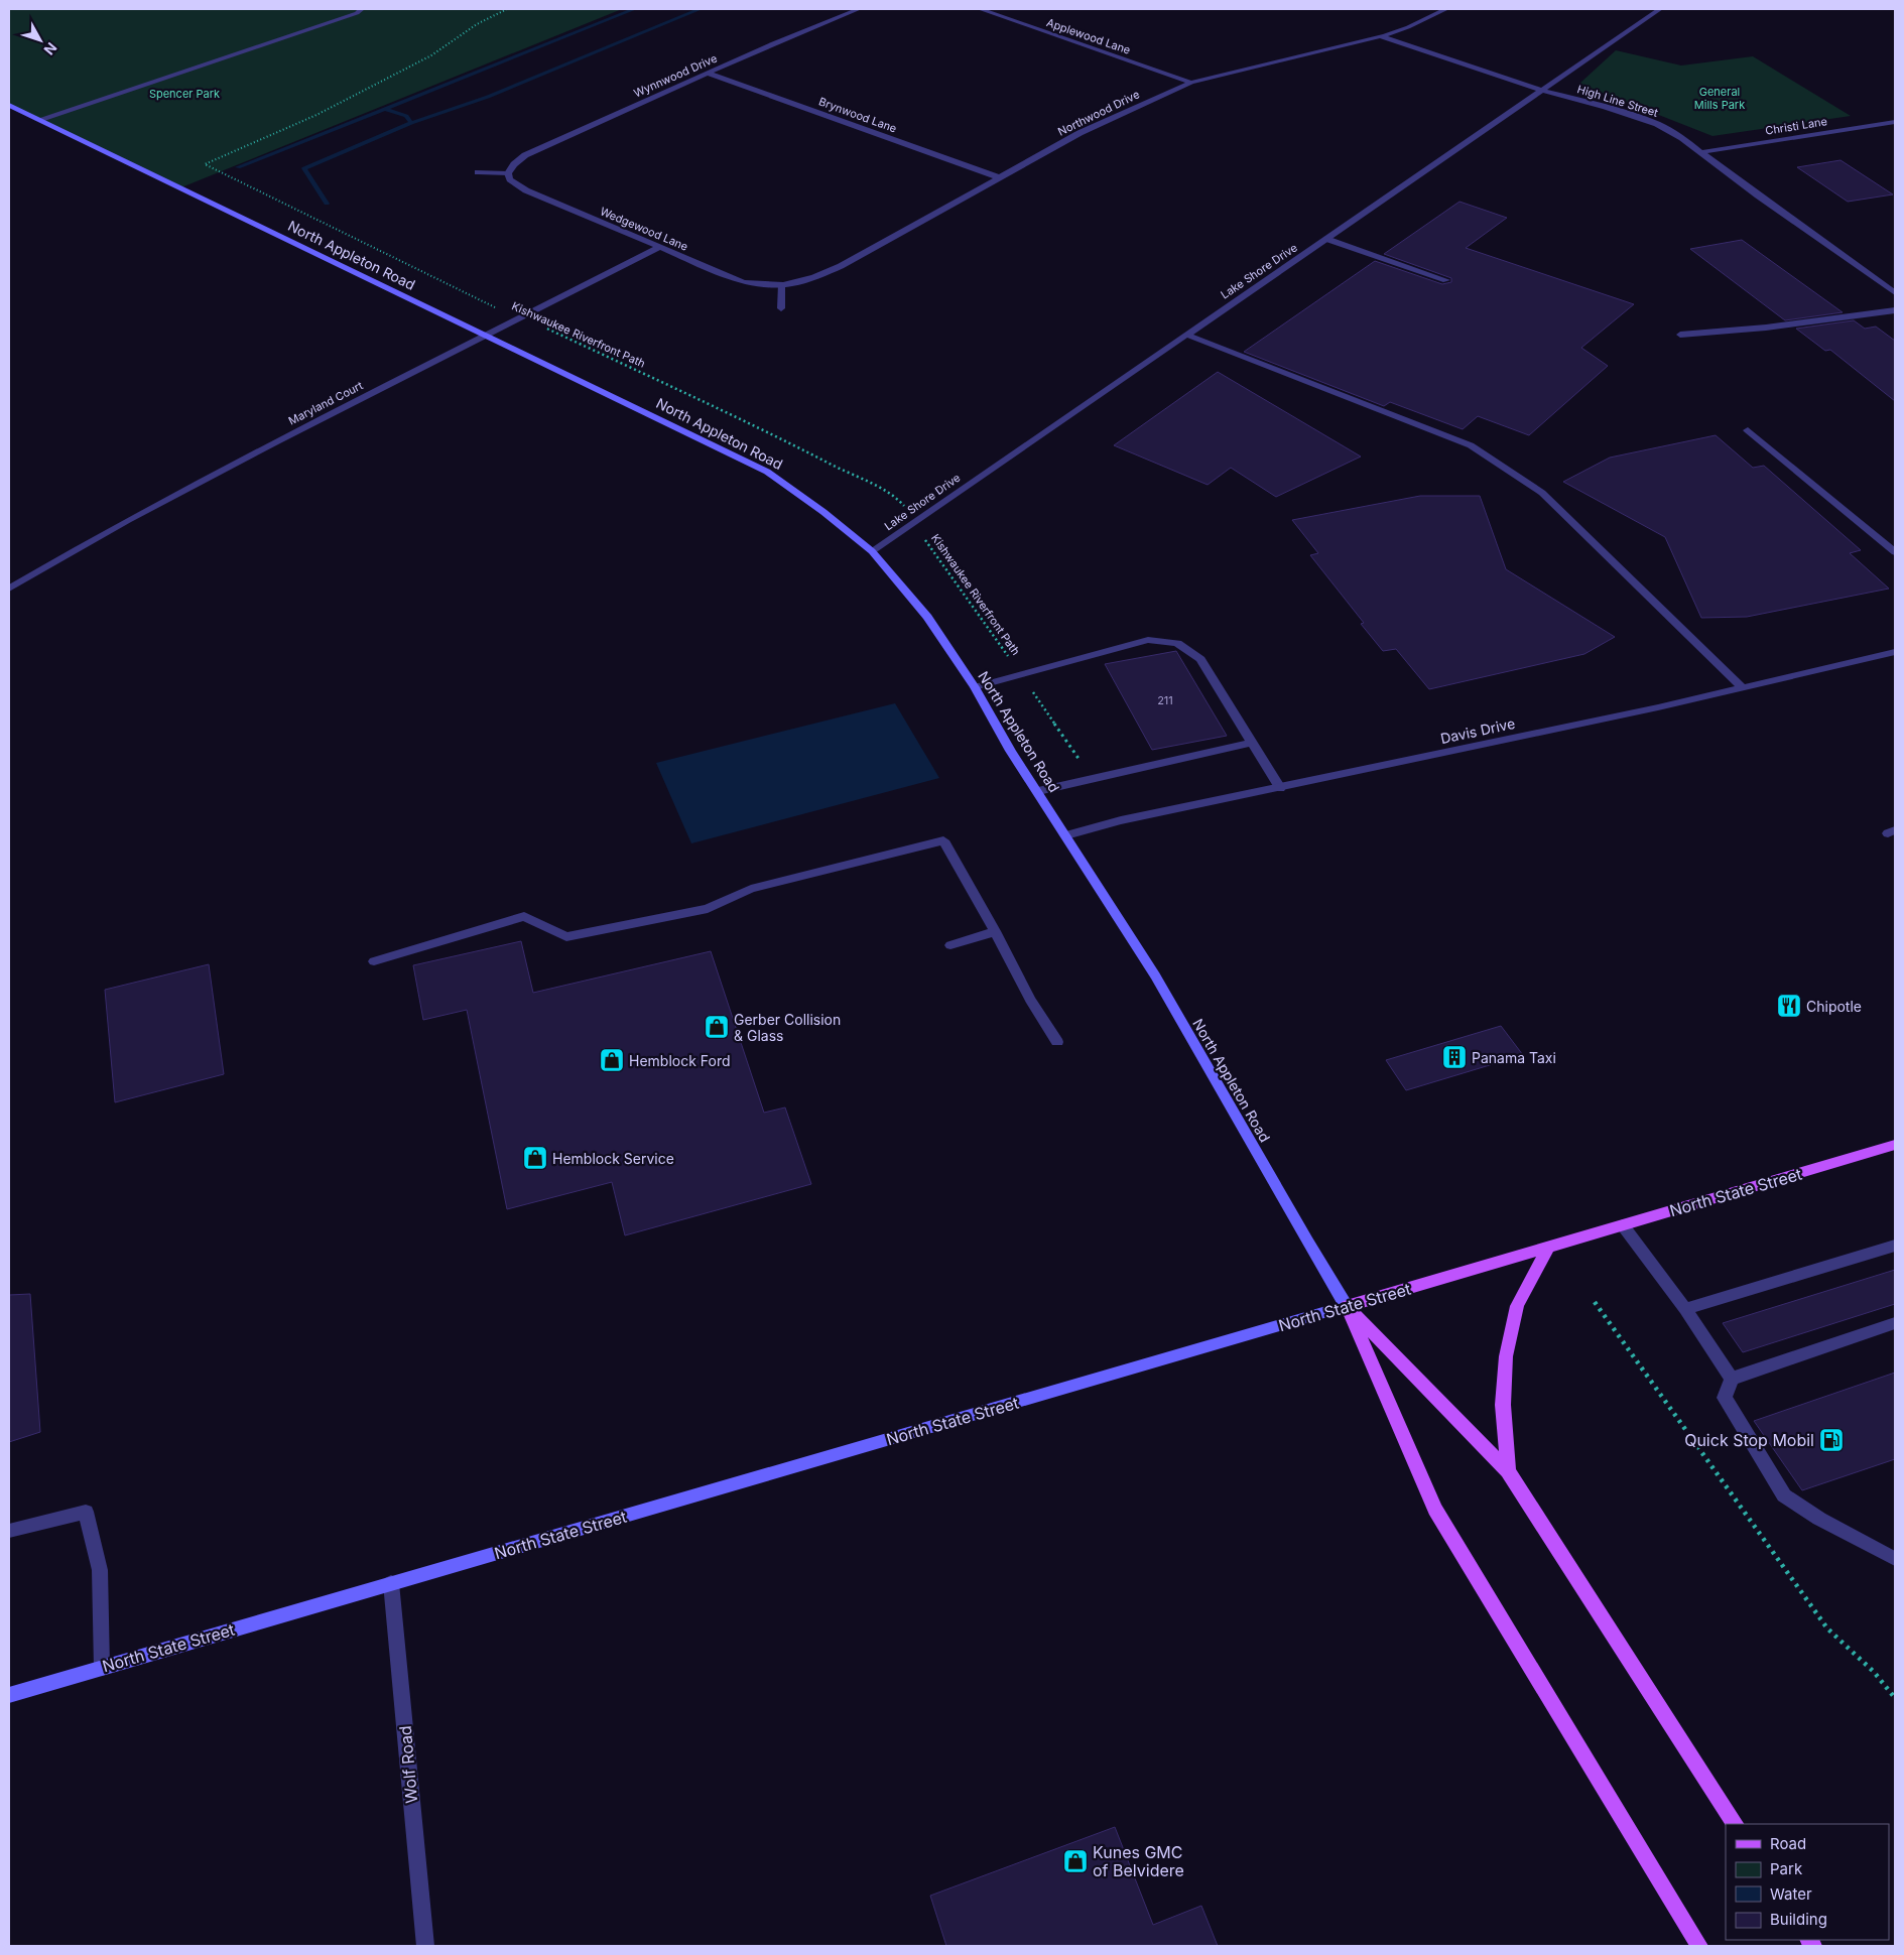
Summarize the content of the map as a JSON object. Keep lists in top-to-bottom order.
{
  "streets": {
    "main road": ["North Appleton Road", "North State Street"],
    "street": [
      "Applewood Lane",
      "Wynnwood Drive",
      "High Line Street",
      "Northwood Drive",
      "Brynwood Lane",
      "Christi Lane",
      "Wedgewood Lane",
      "Lake Shore Drive",
      "Maryland Court",
      "Davis Drive",
      "Wolf Road"
    ],
    "path": ["Kishwaukee Riverfront Path"]
  },
  "crossings": [
    ["Applewood Lane", "Northwood Drive"],
    ["Wynnwood Drive", "Brynwood Lane"],
    ["Wynnwood Drive", "Wedgewood Lane"],
    ["High Line Street", "Northwood Drive"],
    ["High Line Street", "Christi Lane"],
    ["High Line Street", "Lake Shore Drive"],
    ["Northwood Drive", "Brynwood Lane"],
    ["Northwood Drive", "Wedgewood Lane"],
    ["Wedgewood Lane", "Maryland Court"],
    ["North Appleton Road", "Lake Shore Drive"],
    ["North Appleton Road", "Maryland Court"],
    ["North Appleton Road", "Davis Drive"],
    ["North Appleton Road", "North State Street"],
    ["Lake Shore Drive", "Kishwaukee Riverfront Path"],
    ["Kishwaukee Riverfront Path", "Maryland Court"],
    ["North State Street", "Wolf Road"]
  ],
  "parks": ["General Mills Park", "Spencer Park"],
  "places": {
    "restaurant": ["Chipotle"],
    "shop": [
      "Gerber Collision & Glass",
      "Hemblock Ford",
      "Hemblock Service",
      "Kunes GMC of Belvidere"
    ],
    "building": ["Panama Taxi"],
    "fuel station": ["Quick Stop Mobil"]
  },
  "house_numbers": ["211"],
  "legend": [
    "Road",
    "Park",
    "Water",
    "Building"
  ],
  "north": "bottom right"
}
